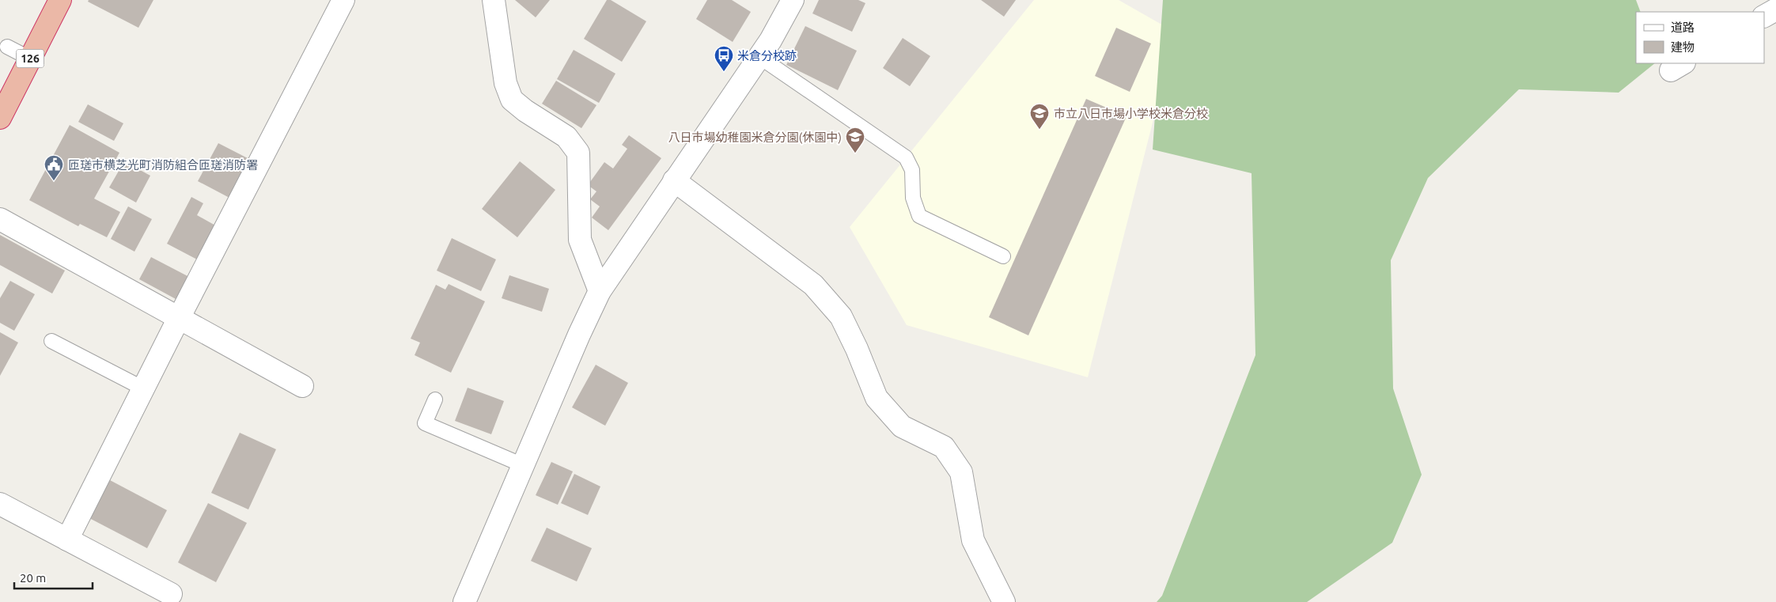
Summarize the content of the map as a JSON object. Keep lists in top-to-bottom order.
{
  "streets": {
    "highway": ["126"]
  },
  "places": {
    "bus stop": ["米倉分校跡"],
    "school or university": ["市立八日市場小学校米倉分校", "八日市場幼稚園米倉分園(休園中)"],
    "public building": ["匝瑳市横芝光町消防組合匝瑳消防署"]
  },
  "legend": ["道路", "建物"],
  "scale_bar": "20 m"
}
